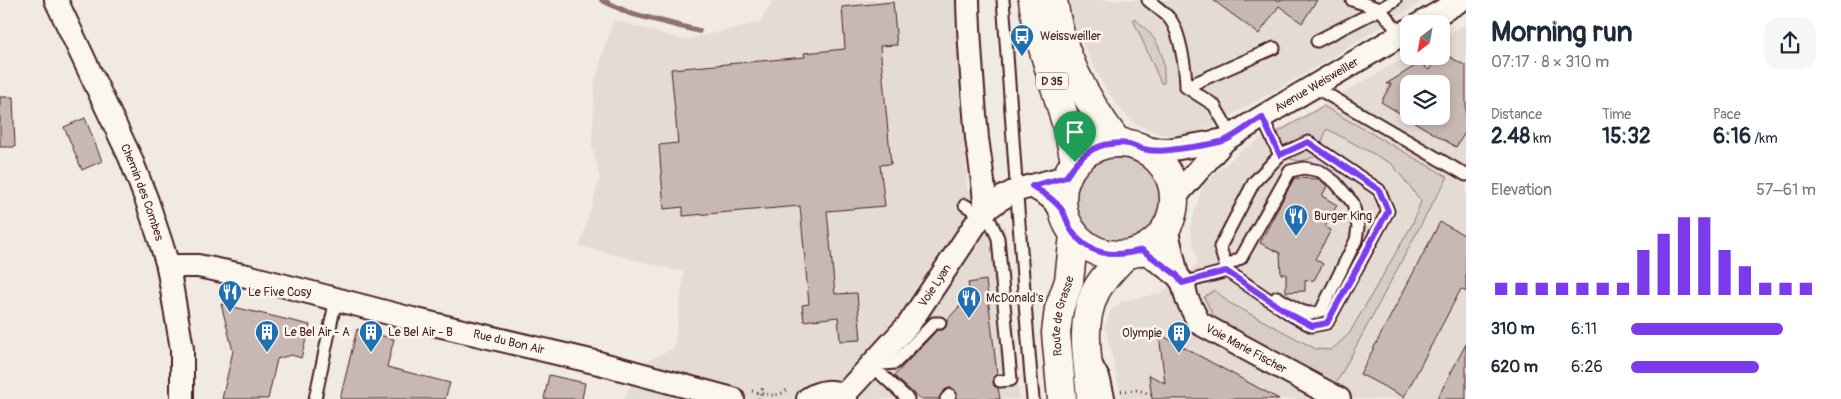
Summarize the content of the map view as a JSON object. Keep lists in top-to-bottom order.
{
  "streets": {
    "main road": ["D 35", "Route de Grasse"],
    "street": [
      "Avenue Weisweiller",
      "Chemin des Combes",
      "Voie Lyan",
      "Rue du Bon Air",
      "Voie Marie Fischer"
    ]
  },
  "crossings": [
    ["D 35", "Avenue Weisweiller"],
    ["D 35", "Voie Lyan"],
    ["D 35", "Route de Grasse"],
    ["D 35", "Voie Marie Fischer"],
    ["Avenue Weisweiller", "Voie Lyan"],
    ["Avenue Weisweiller", "Route de Grasse"],
    ["Avenue Weisweiller", "Voie Marie Fischer"],
    ["Chemin des Combes", "Rue du Bon Air"],
    ["Voie Lyan", "Route de Grasse"],
    ["Voie Lyan", "Voie Marie Fischer"],
    ["Route de Grasse", "Voie Marie Fischer"]
  ],
  "places": {
    "bus stop": ["Weissweiller"],
    "restaurant": ["Burger King", "Le Five Cosy", "McDonald's"],
    "building": ["Le Bel Air - A", "Le Bel Air - B", "Olympie"]
  },
  "north": "bottom left",
  "page": {
    "heading": ["Morning run", "07:17 · 8 × 310 m"],
    "stats": [
      ["Distance", "2.48 km"],
      ["Time", "15:32"],
      ["Pace", "6:16 /km"]
    ],
    "chart": ["Elevation", "57–61 m"],
    "list": [
      {
        "name": "310 m",
        "note": "6:11"
      },
      {
        "name": "620 m",
        "note": "6:26"
      }
    ]
  }
}
